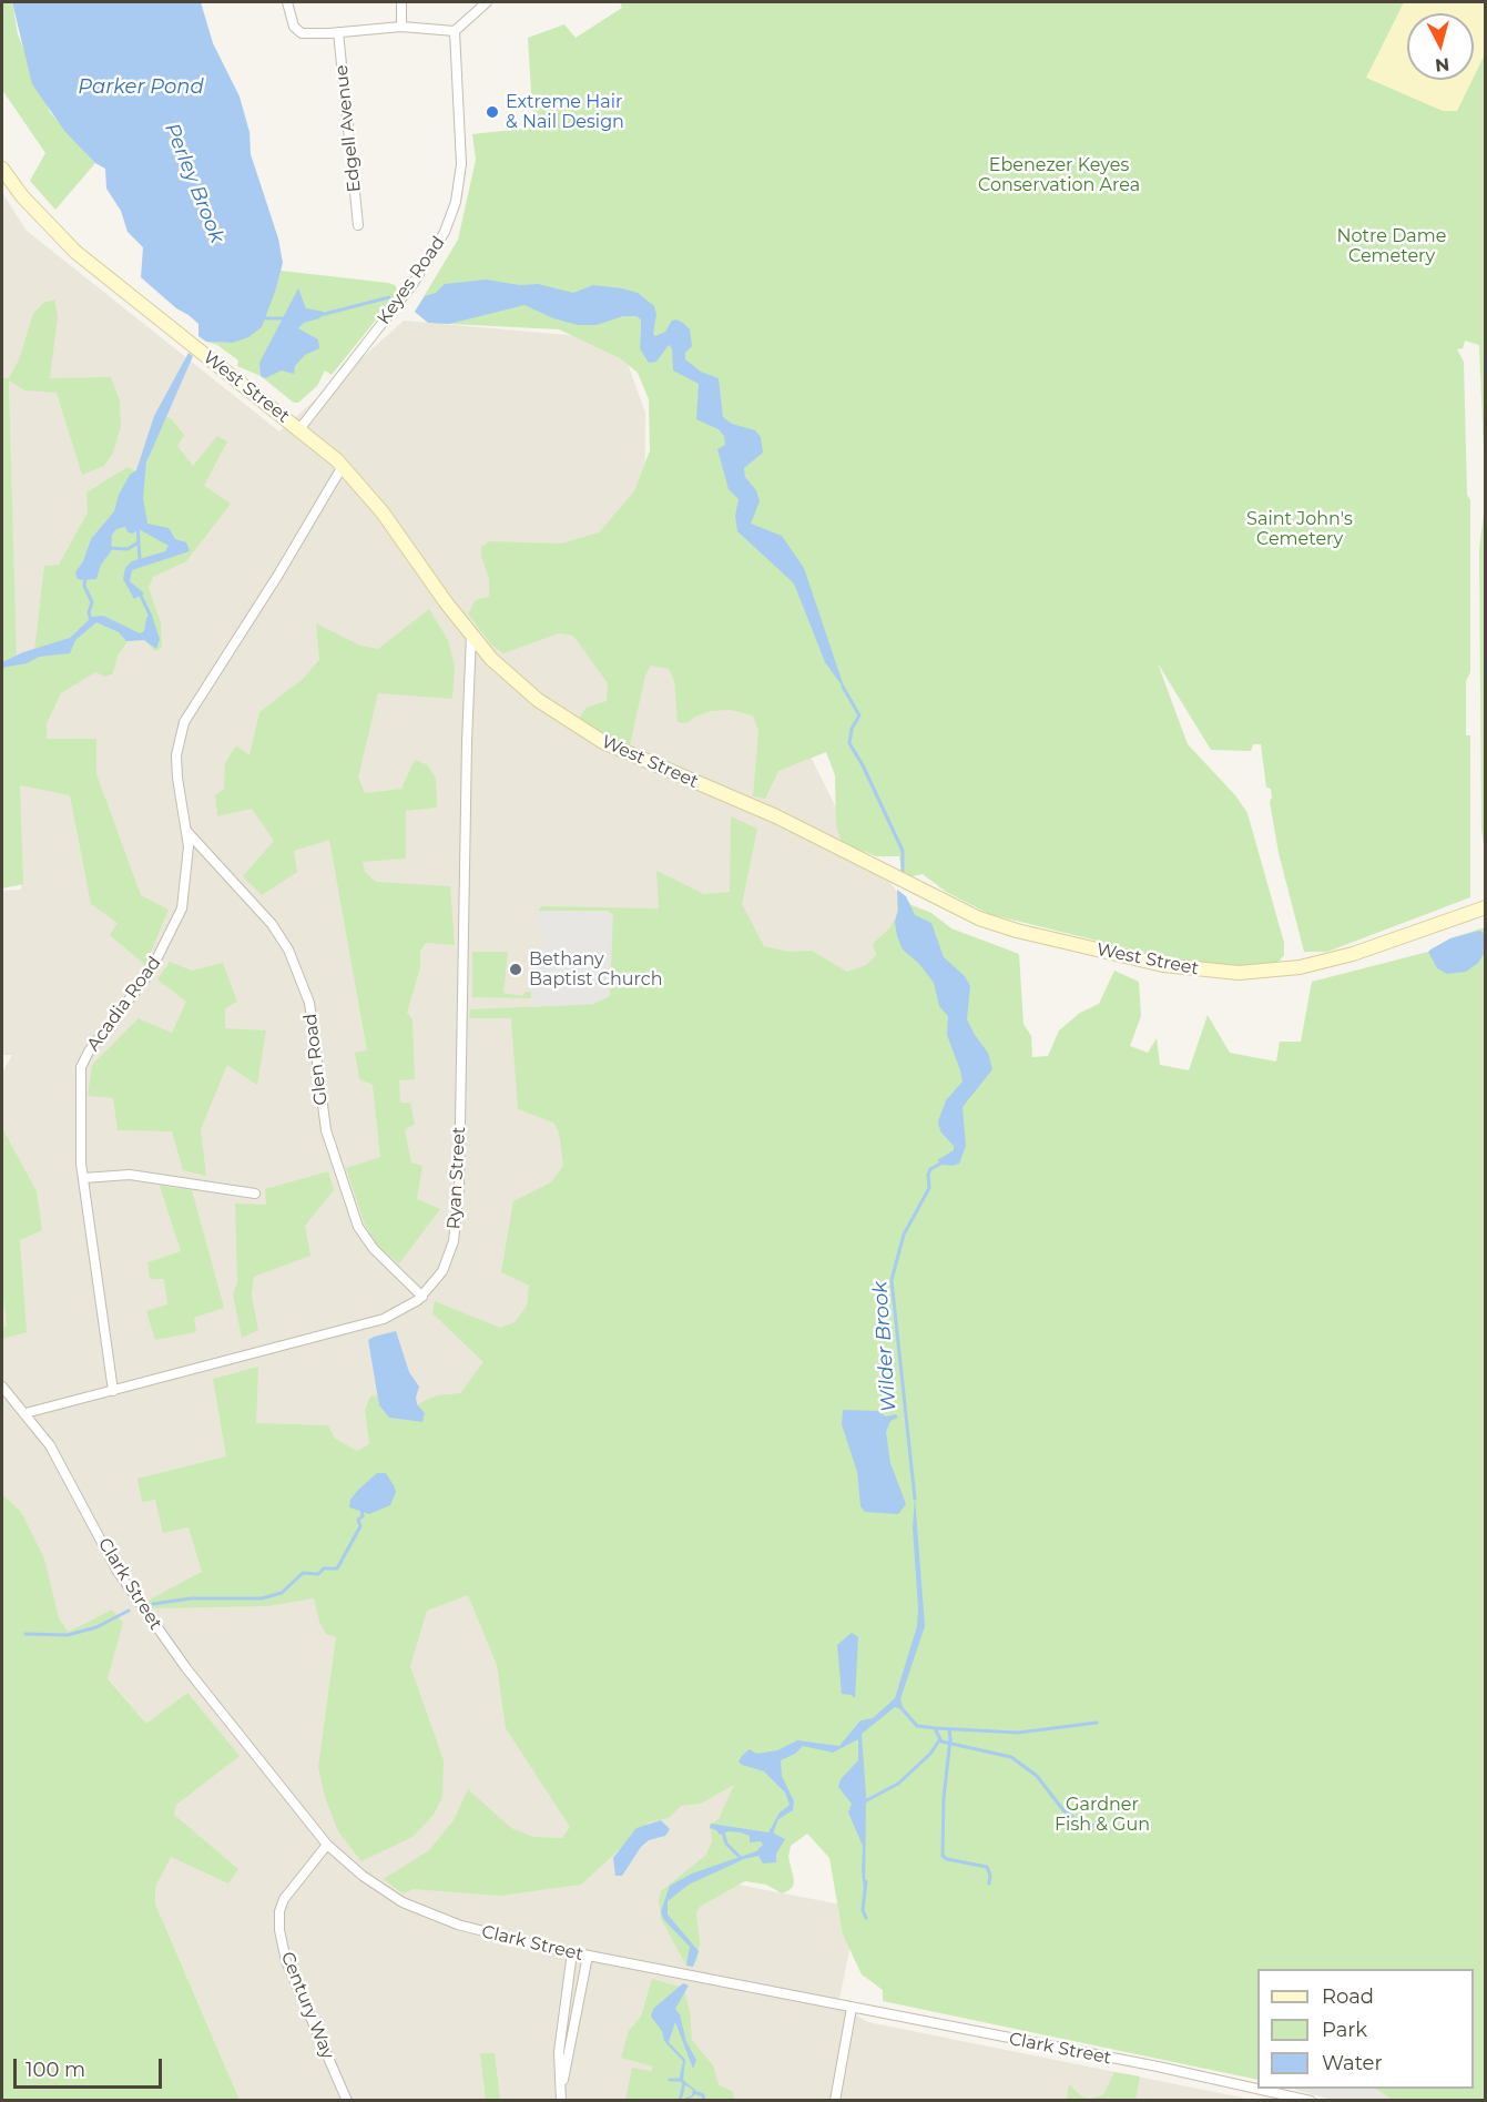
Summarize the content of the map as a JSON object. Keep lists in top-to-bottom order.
{
  "streets": {
    "main road": ["West Street"],
    "street": [
      "Edgell Avenue",
      "Keyes Road",
      "Acadia Road",
      "Glen Road",
      "Ryan Street",
      "Clark Street",
      "Century Way"
    ]
  },
  "crossings": [
    ["Keyes Road", "West Street"],
    ["West Street", "Acadia Road"],
    ["West Street", "Ryan Street"],
    ["Acadia Road", "Glen Road"],
    ["Acadia Road", "Ryan Street"],
    ["Glen Road", "Ryan Street"],
    ["Ryan Street", "Clark Street"],
    ["Clark Street", "Century Way"]
  ],
  "water": ["Parker Pond", "Perley Brook", "Wilder Brook"],
  "parks": [
    "Ebenezer Keyes Conservation Area",
    "Notre Dame Cemetery",
    "Saint John's Cemetery",
    "Gardner Fish & Gun"
  ],
  "places": ["Extreme Hair & Nail Design", "Bethany Baptist Church"],
  "legend": ["Road", "Park", "Water"],
  "scale_bar": "100 m",
  "north": "bottom"
}
